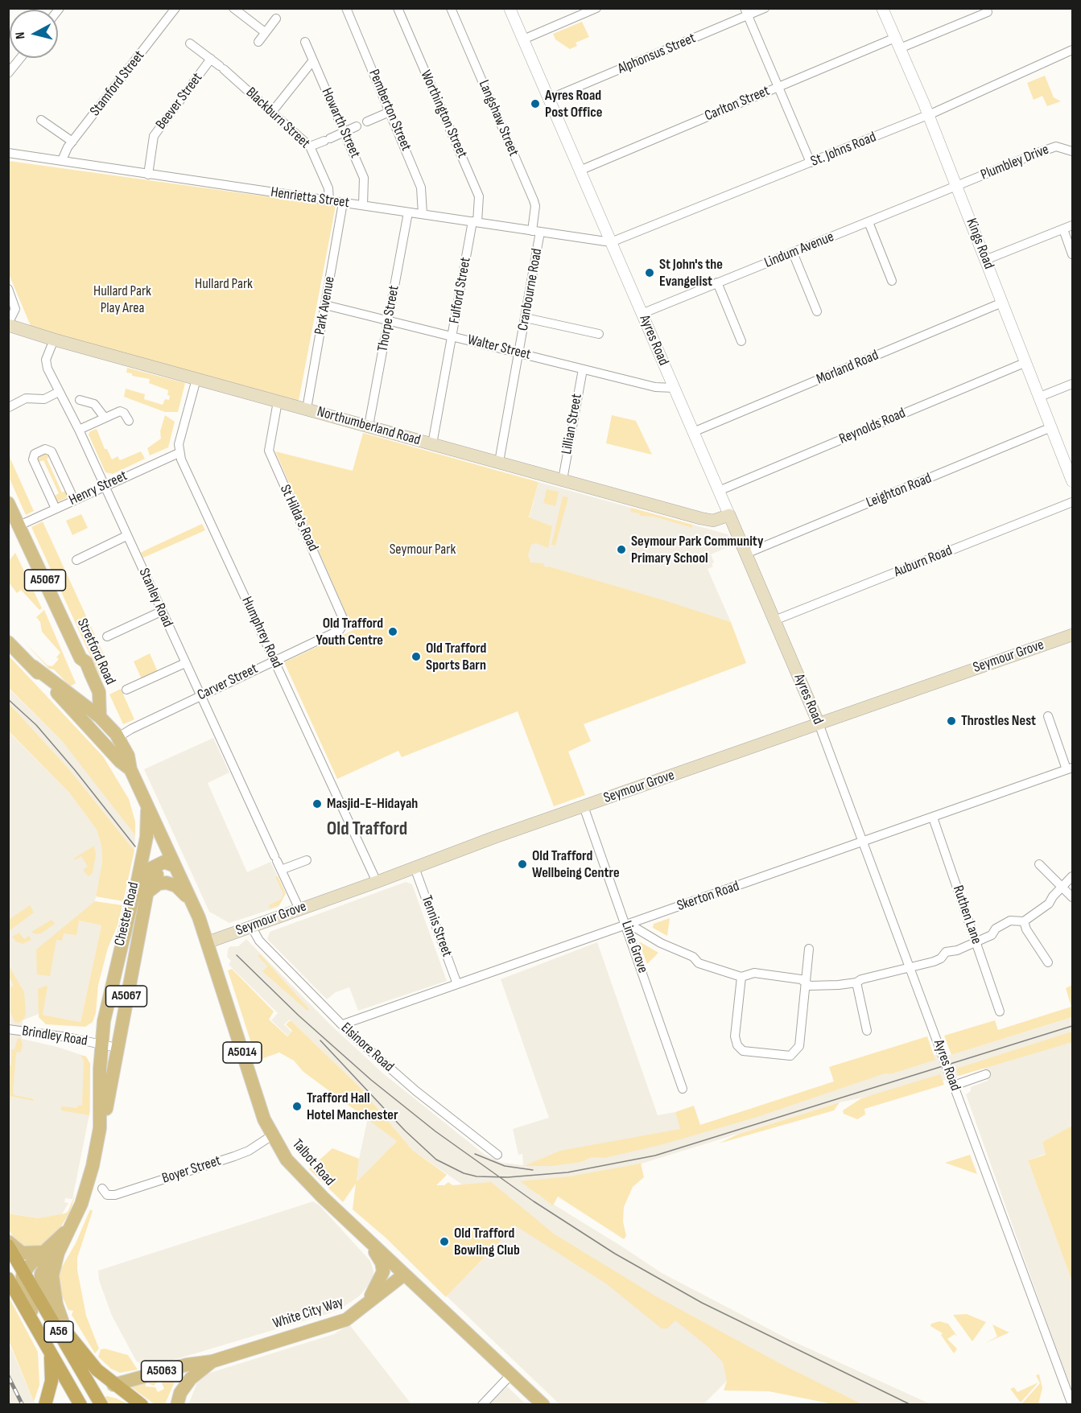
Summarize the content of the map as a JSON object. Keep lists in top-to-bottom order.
{
  "streets": {
    "highway": ["A56"],
    "main road": [
      "Ayres Road",
      "Northumberland Road",
      "A5067",
      "Stretford Road",
      "Seymour Grove",
      "Chester Road",
      "A5014",
      "Talbot Road",
      "White City Way",
      "A5063"
    ],
    "street": [
      "Alphonsus Street",
      "Stamford Street",
      "Beever Street",
      "Carlton Street",
      "Pemberton Street",
      "Worthington Street",
      "Blackburn Street",
      "Langshaw Street",
      "Howarth Street",
      "St. Johns Road",
      "Plumbley Drive",
      "Henrietta Street",
      "Kings Road",
      "Lindum Avenue",
      "Cranbourne Road",
      "Fulford Street",
      "Park Avenue",
      "Thorpe Street",
      "Walter Street",
      "Morland Road",
      "Lillian Street",
      "Reynolds Road",
      "Henry Street",
      "Leighton Road",
      "St Hilda's Road",
      "Auburn Road",
      "Stanley Road",
      "Humphrey Road",
      "Carver Street",
      "Skerton Road",
      "Ruthen Lane",
      "Tennis Street",
      "Lime Grove",
      "Brindley Road",
      "Elsinore Road",
      "Boyer Street"
    ]
  },
  "crossings": [
    ["Alphonsus Street", "Ayres Road"],
    ["Stamford Street", "Henrietta Street"],
    ["Beever Street", "Blackburn Street"],
    ["Beever Street", "Henrietta Street"],
    ["Carlton Street", "Kings Road"],
    ["Carlton Street", "Ayres Road"],
    ["Pemberton Street", "Henrietta Street"],
    ["Worthington Street", "Henrietta Street"],
    ["Worthington Street", "Fulford Street"],
    ["Blackburn Street", "Henrietta Street"],
    ["Langshaw Street", "Henrietta Street"],
    ["Langshaw Street", "Cranbourne Road"],
    ["Howarth Street", "Henrietta Street"],
    ["St. Johns Road", "Henrietta Street"],
    ["St. Johns Road", "Kings Road"],
    ["St. Johns Road", "Ayres Road"],
    ["Plumbley Drive", "Kings Road"],
    ["Plumbley Drive", "Lindum Avenue"],
    ["Henrietta Street", "Cranbourne Road"],
    ["Henrietta Street", "Fulford Street"],
    ["Henrietta Street", "Park Avenue"],
    ["Henrietta Street", "Thorpe Street"],
    ["Henrietta Street", "Ayres Road"],
    ["Kings Road", "Lindum Avenue"],
    ["Kings Road", "Morland Road"],
    ["Kings Road", "Reynolds Road"],
    ["Kings Road", "Leighton Road"],
    ["Lindum Avenue", "Ayres Road"],
    ["Cranbourne Road", "Walter Street"],
    ["Cranbourne Road", "Northumberland Road"],
    ["Fulford Street", "Walter Street"],
    ["Fulford Street", "Northumberland Road"],
    ["Park Avenue", "Walter Street"],
    ["Park Avenue", "Northumberland Road"],
    ["Thorpe Street", "Walter Street"],
    ["Thorpe Street", "Northumberland Road"],
    ["Ayres Road", "Walter Street"],
    ["Ayres Road", "Morland Road"],
    ["Ayres Road", "Northumberland Road"],
    ["Ayres Road", "Reynolds Road"],
    ["Ayres Road", "Leighton Road"],
    ["Ayres Road", "Auburn Road"],
    ["Ayres Road", "Seymour Grove"],
    ["Ayres Road", "Skerton Road"],
    ["Walter Street", "Lillian Street"],
    ["Lillian Street", "Northumberland Road"],
    ["Northumberland Road", "St Hilda's Road"],
    ["Northumberland Road", "Stanley Road"],
    ["Henry Street", "Stanley Road"],
    ["Henry Street", "Humphrey Road"],
    ["Henry Street", "Stretford Road"],
    ["St Hilda's Road", "Carver Street"],
    ["A5067", "Chester Road"],
    ["A5067", "A5014"],
    ["A5067", "A56"],
    ["Stanley Road", "Seymour Grove"],
    ["Stanley Road", "Carver Street"],
    ["Humphrey Road", "Seymour Grove"],
    ["Humphrey Road", "Carver Street"],
    ["Stretford Road", "A5014"],
    ["Seymour Grove", "Tennis Street"],
    ["Seymour Grove", "Lime Grove"],
    ["Seymour Grove", "Elsinore Road"],
    ["Seymour Grove", "Talbot Road"],
    ["Carver Street", "A5014"],
    ["Skerton Road", "Ruthen Lane"],
    ["Skerton Road", "Tennis Street"],
    ["Skerton Road", "Lime Grove"],
    ["Skerton Road", "Elsinore Road"],
    ["Chester Road", "Brindley Road"],
    ["Chester Road", "A5014"],
    ["Chester Road", "Talbot Road"],
    ["A5014", "Talbot Road"],
    ["Talbot Road", "Boyer Street"],
    ["Talbot Road", "White City Way"]
  ],
  "districts": ["Old Trafford"],
  "parks": ["Hullard Park", "Hullard Park Play Area", "Seymour Park"],
  "places": [
    "Ayres Road Post Office",
    "St John's the Evangelist",
    "Seymour Park Community Primary School",
    "Old Trafford Youth Centre",
    "Old Trafford Sports Barn",
    "Throstles Nest",
    "Masjid-E-Hidayah",
    "Old Trafford Wellbeing Centre",
    "Trafford Hall Hotel Manchester",
    "Old Trafford Bowling Club"
  ],
  "north": "left"
}
